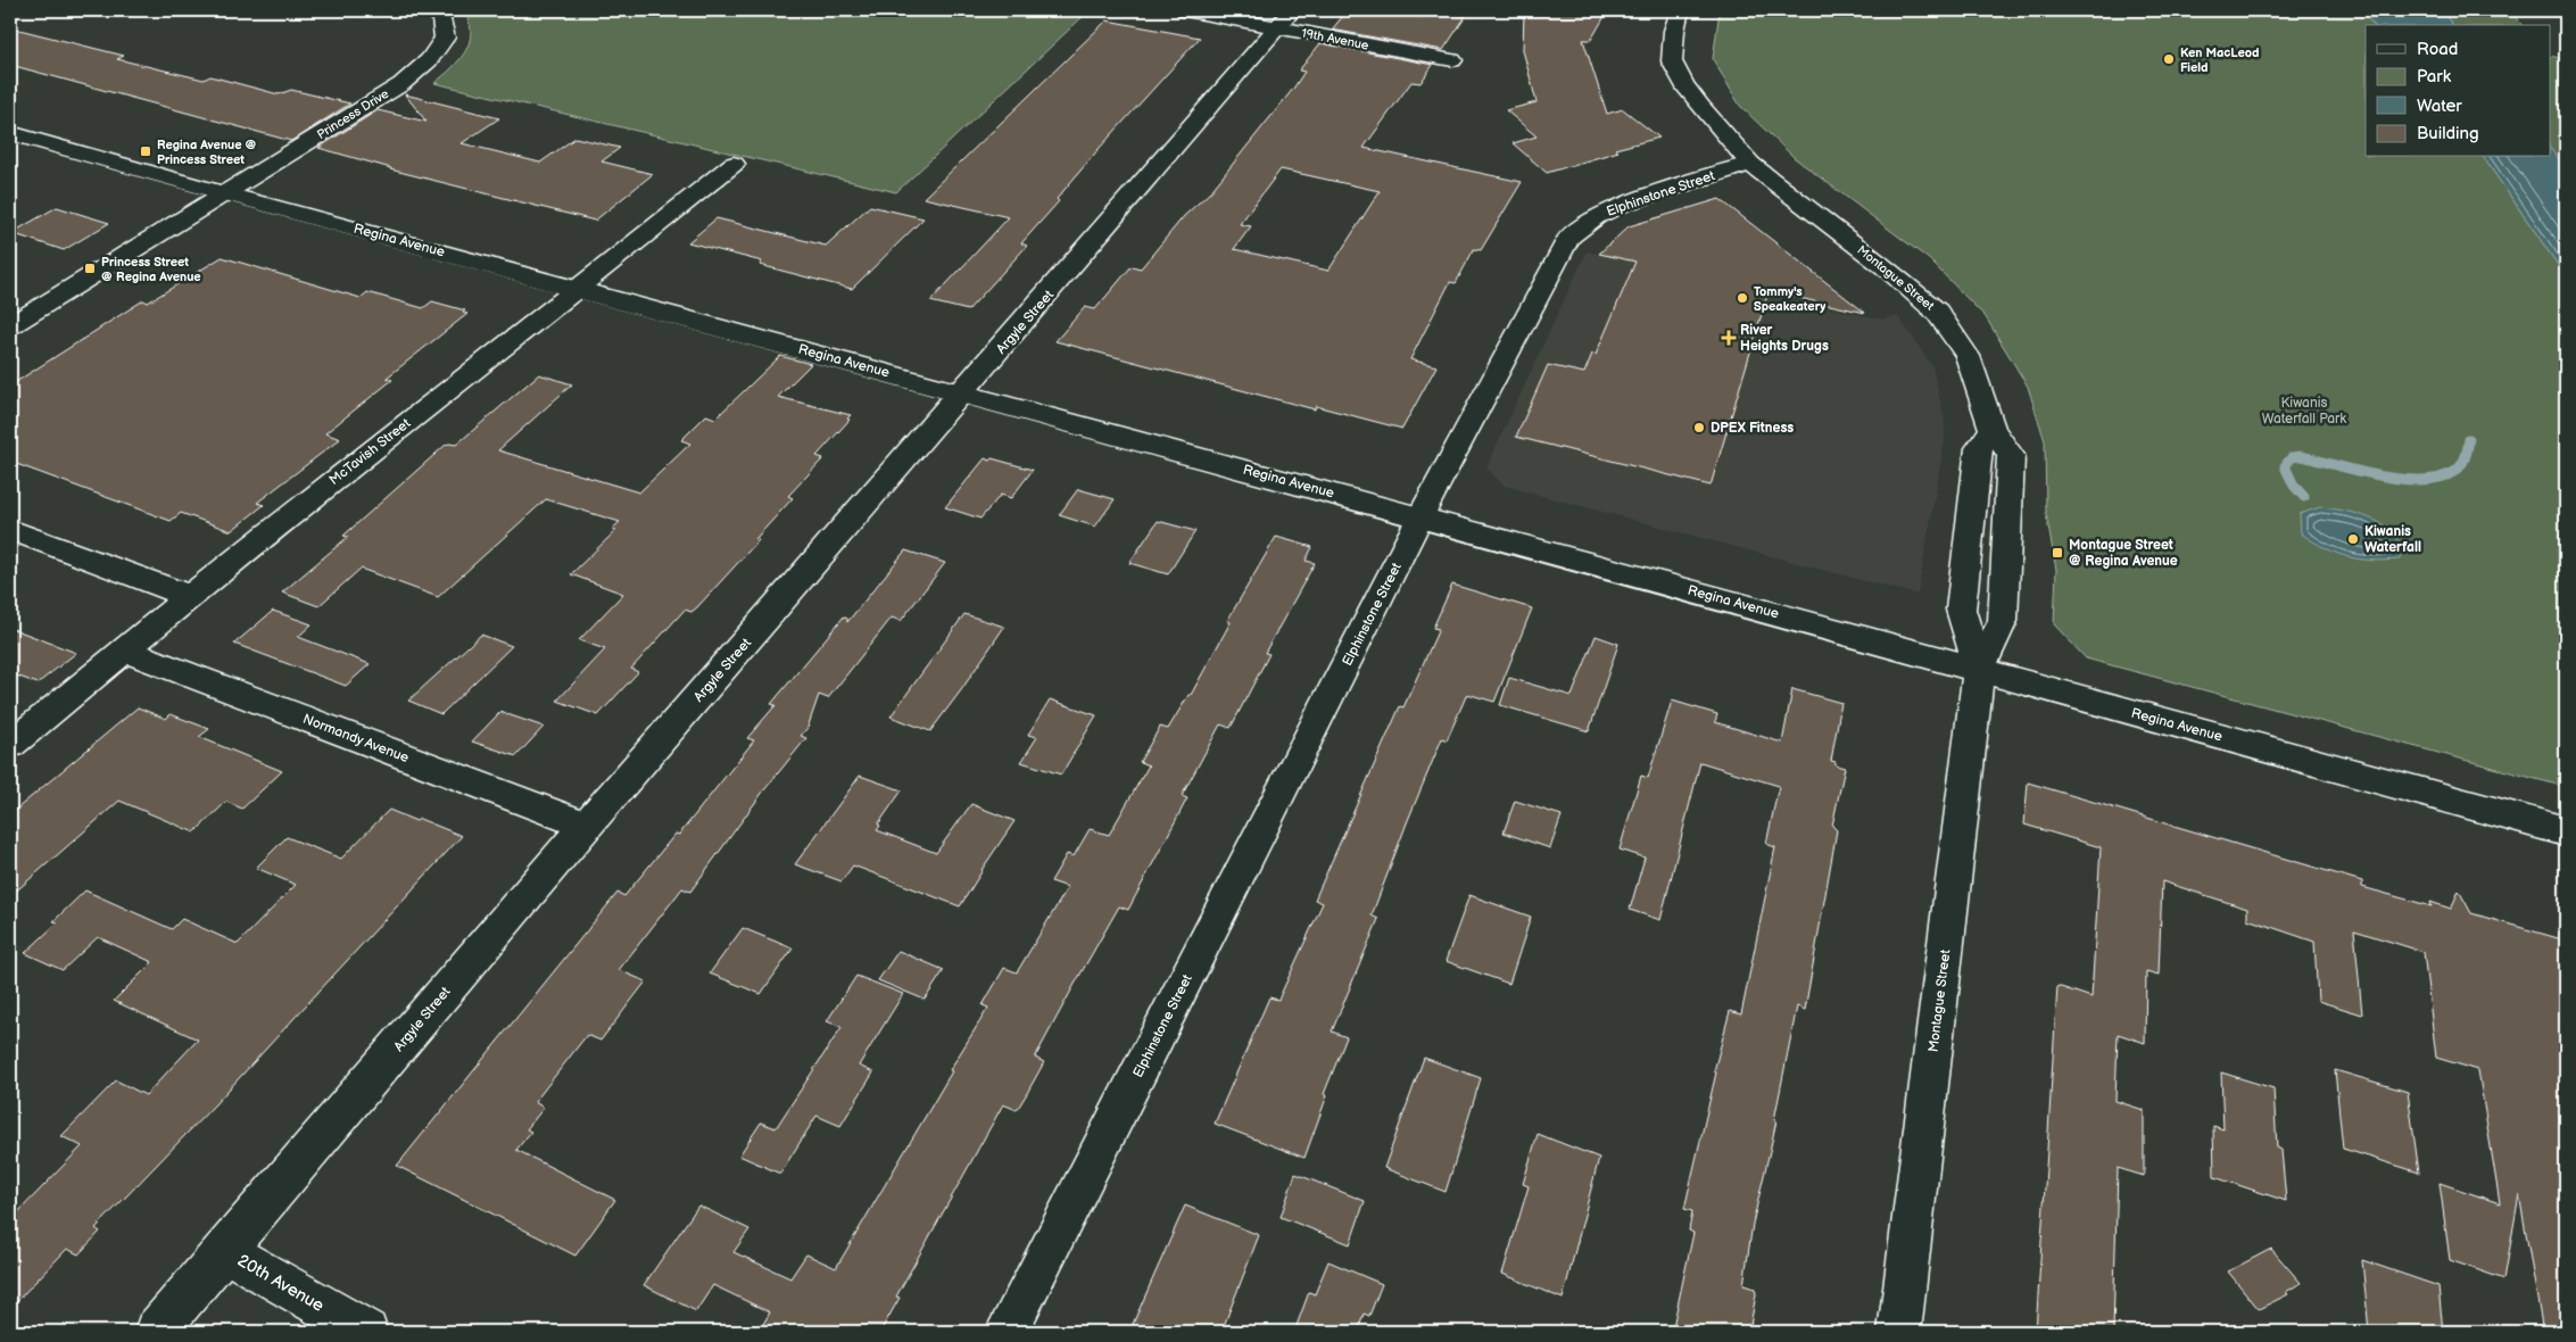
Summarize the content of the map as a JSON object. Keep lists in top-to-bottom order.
{
  "streets": {
    "street": [
      "19th Avenue",
      "Princess Drive",
      "Elphinstone Street",
      "Regina Avenue",
      "Montague Street",
      "Argyle Street",
      "McTavish Street",
      "Normandy Avenue",
      "20th Avenue"
    ]
  },
  "crossings": [
    ["19th Avenue", "Argyle Street"],
    ["Princess Drive", "Regina Avenue"],
    ["Elphinstone Street", "Regina Avenue"],
    ["Elphinstone Street", "Montague Street"],
    ["Regina Avenue", "Montague Street"],
    ["Regina Avenue", "Argyle Street"],
    ["Regina Avenue", "McTavish Street"],
    ["Argyle Street", "Normandy Avenue"],
    ["Argyle Street", "20th Avenue"],
    ["McTavish Street", "Normandy Avenue"]
  ],
  "parks": ["Kiwanis Waterfall Park"],
  "places": {
    "other": [
      "Ken MacLeod Field",
      "Tommy's Speakeatery",
      "DPEX Fitness",
      "Kiwanis Waterfall"
    ],
    "transit": ["Regina Avenue @ Princess Street", "Princess Street @ Regina Avenue", "Montague Street @ Regina Avenue"],
    "health": ["River Heights Drugs"]
  },
  "legend": [
    "Road",
    "Park",
    "Water",
    "Building"
  ]
}
